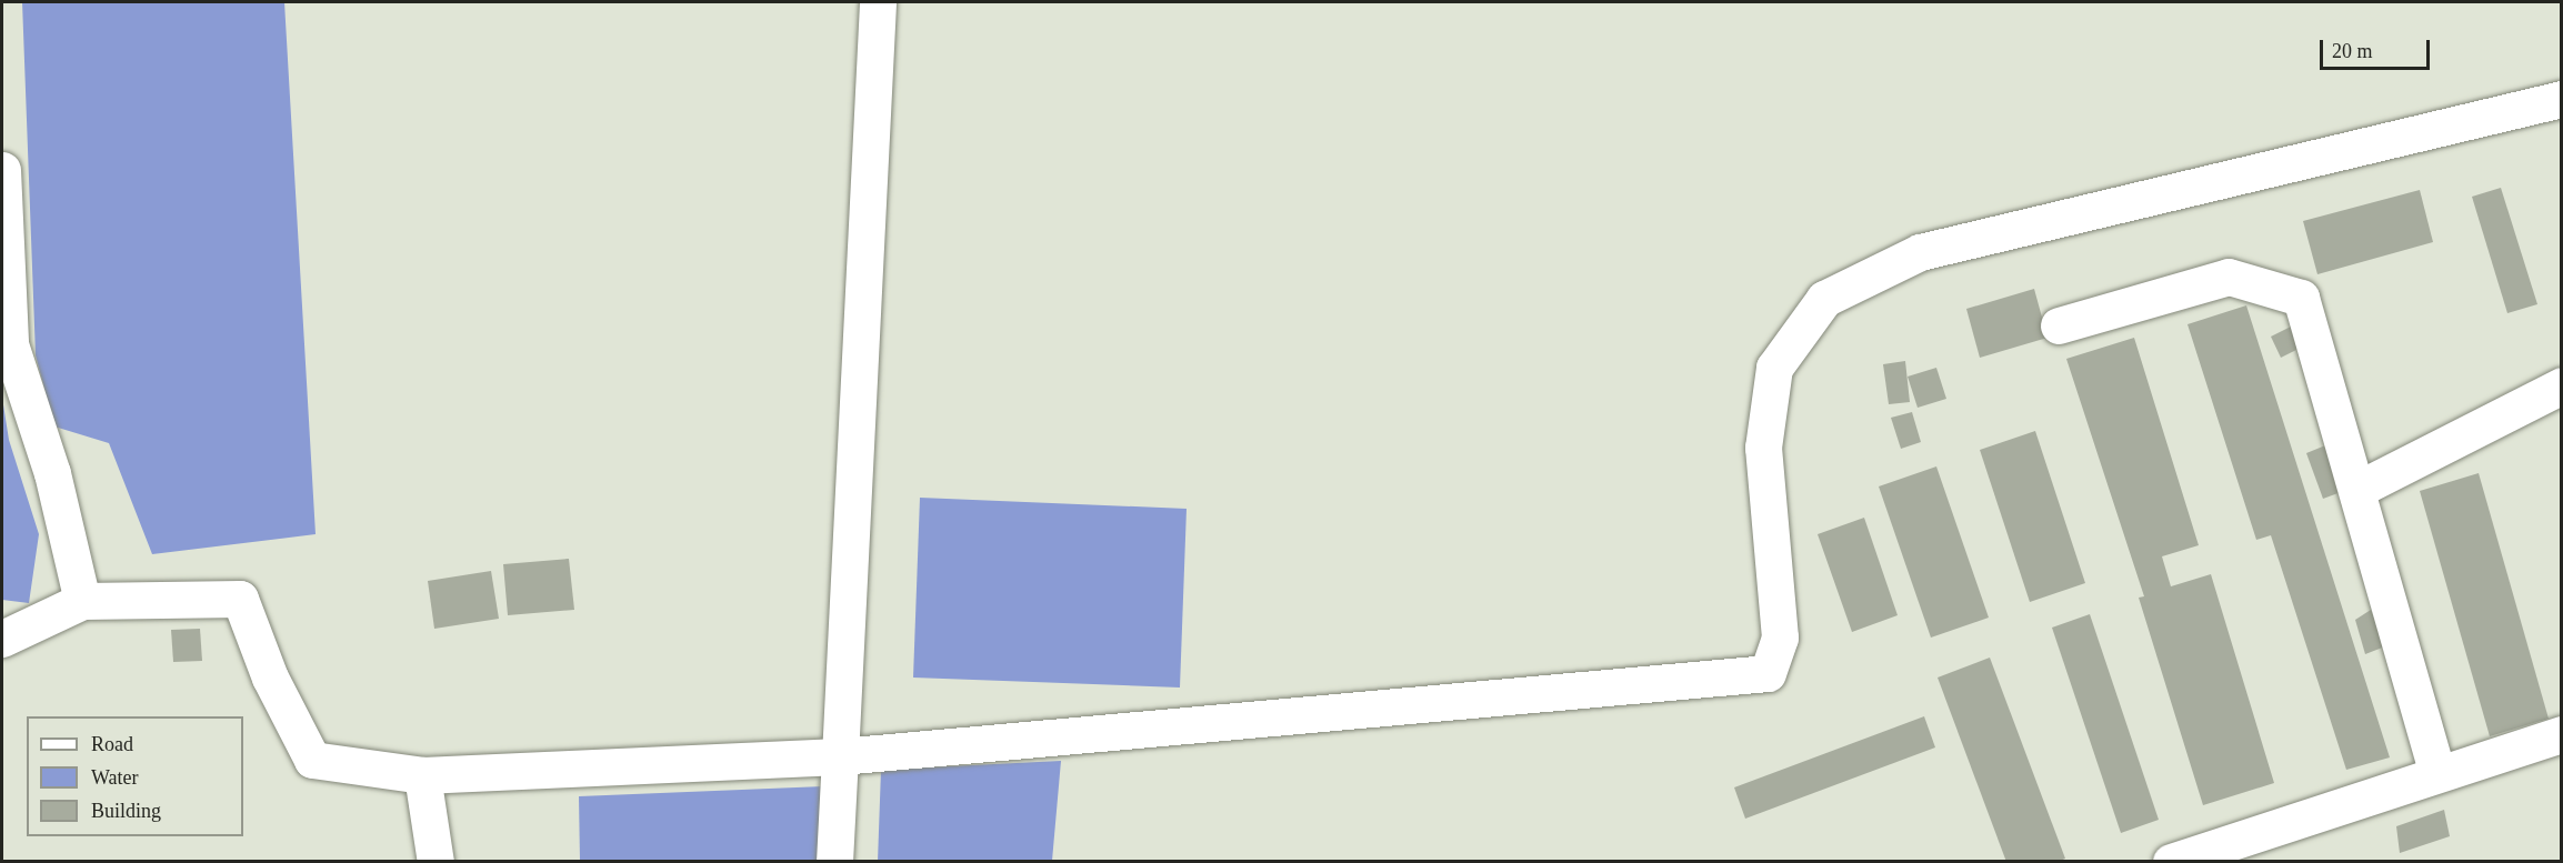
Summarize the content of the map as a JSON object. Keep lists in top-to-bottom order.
{
  "legend": ["Road", "Water", "Building"],
  "scale_bar": "20 m"
}
